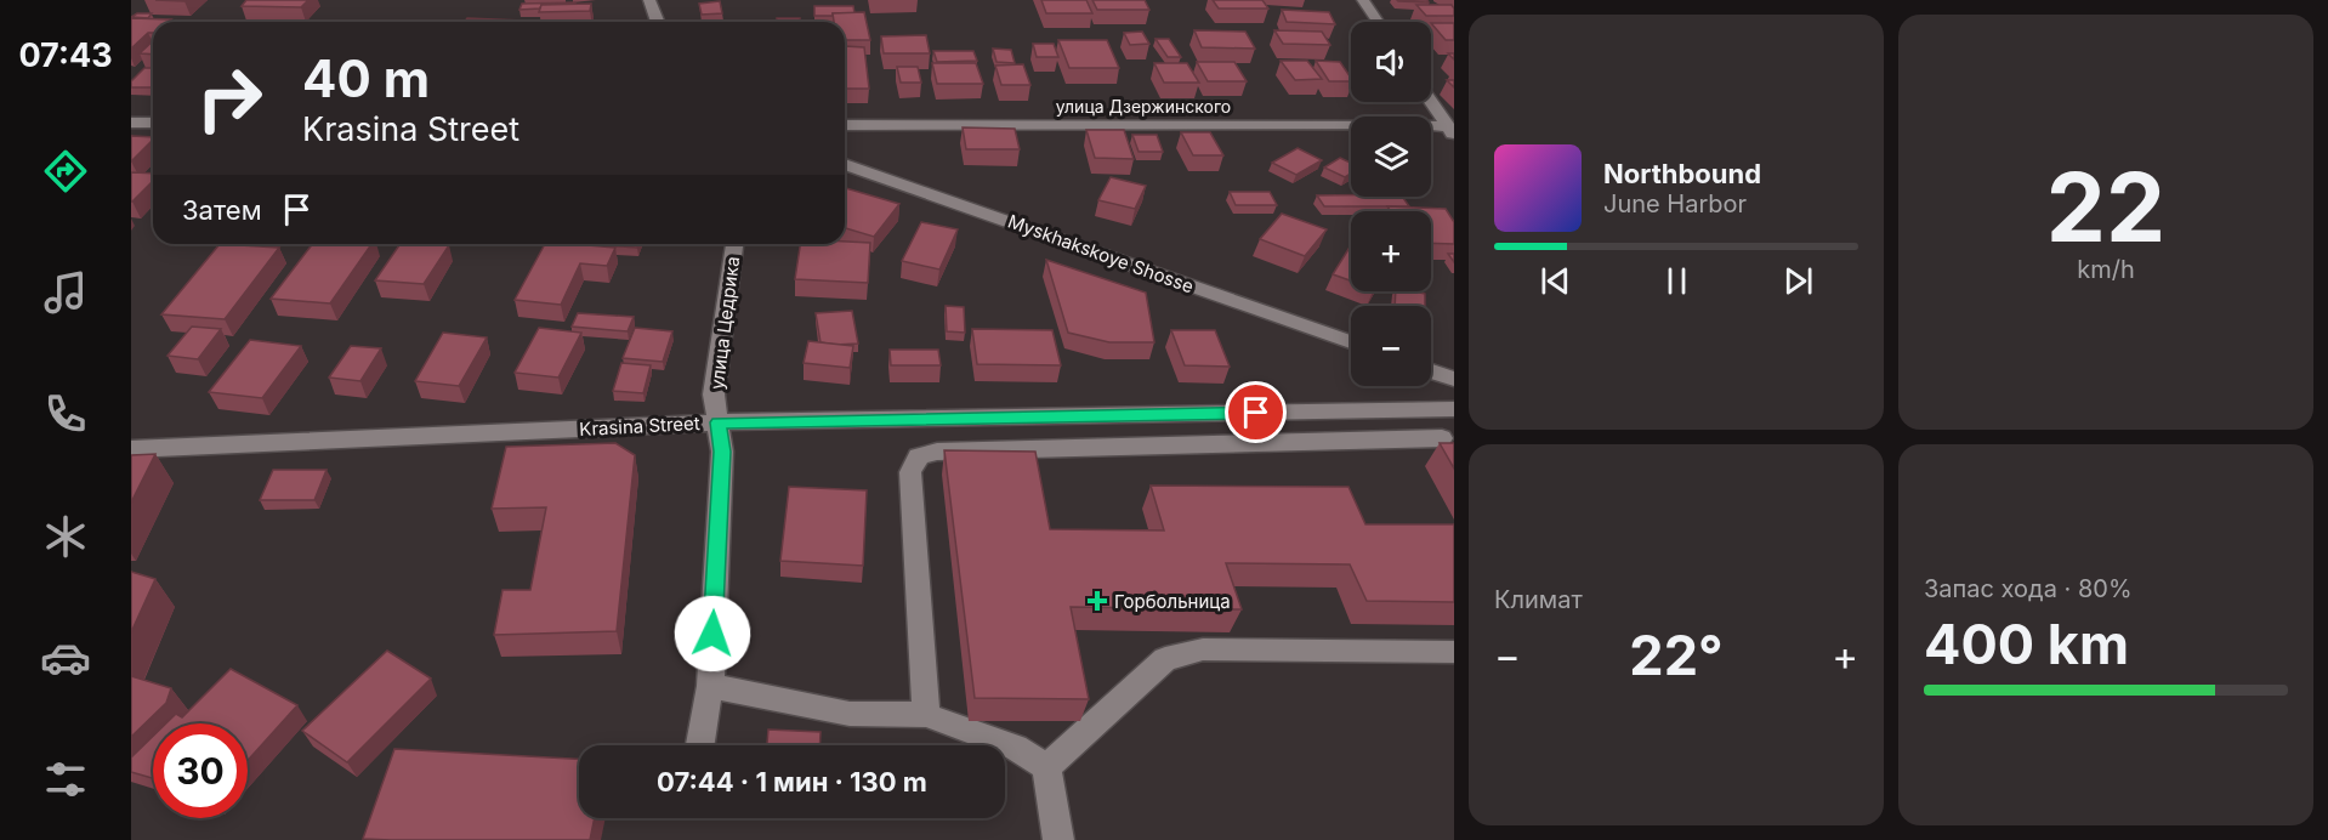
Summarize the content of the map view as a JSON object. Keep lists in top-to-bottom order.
{
  "streets": {
    "street": [
      "улица Дзержинского",
      "Myskhakskoye Shosse",
      "улица Цедрика",
      "Krasina Street"
    ]
  },
  "crossings": [
    ["улица Цедрика", "Krasina Street"]
  ],
  "places": {
    "health": ["Горбольница"]
  },
  "page": {
    "tabs": "07:43",
    "tile": [
      ["22", "km/h"],
      "Климат",
      ["Запас хода · 80%", "400 km"]
    ],
    "map_buttons": ["+", "−"],
    "turn": ["40 m", "Krasina Street"],
    "song": ["Northbound", "June Harbor"],
    "then": "Затем",
    "heat": ["−", "22°", "+"],
    "limit": "30",
    "trip": "07:44 · 1 мин · 130 m"
  }
}
